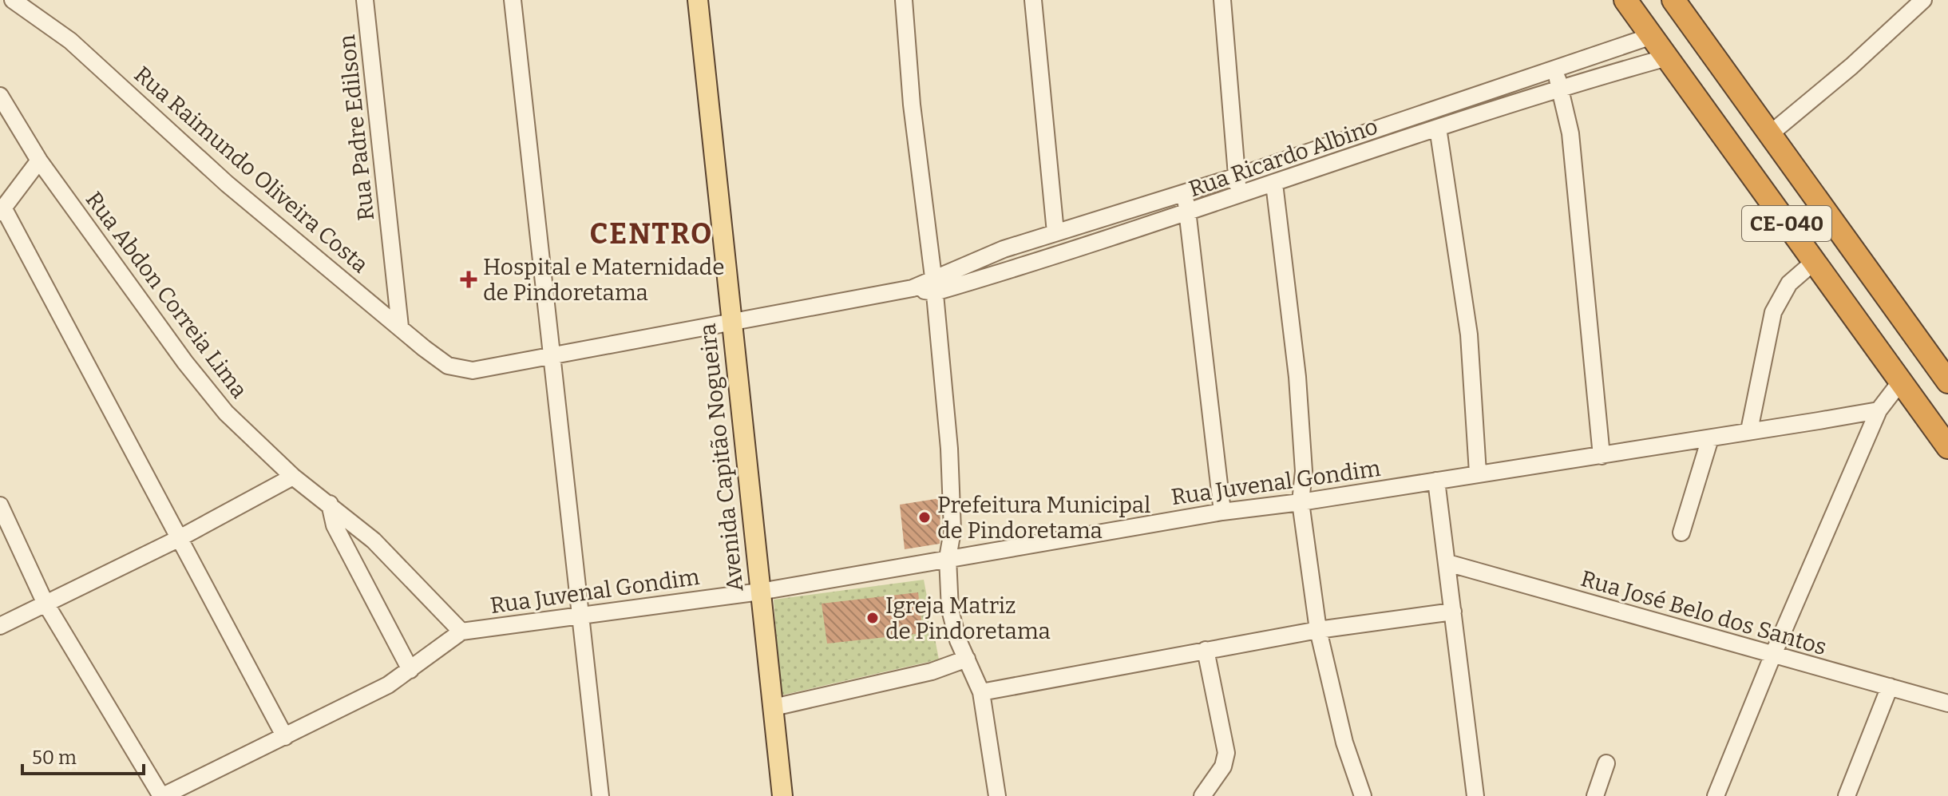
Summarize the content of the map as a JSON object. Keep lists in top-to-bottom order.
{
  "streets": {
    "highway": ["CE-040"],
    "main road": ["Avenida Capitão Nogueira"],
    "street": [
      "Rua Padre Edilson",
      "Rua Ricardo Albino",
      "Rua Raimundo Oliveira Costa",
      "Rua Abdon Correia Lima",
      "Rua Juvenal Gondim",
      "Rua José Belo dos Santos"
    ]
  },
  "crossings": [
    ["Rua Padre Edilson", "Rua Raimundo Oliveira Costa"],
    ["Rua Ricardo Albino", "Rua Raimundo Oliveira Costa"],
    ["Rua Ricardo Albino", "CE-040"],
    ["Rua Ricardo Albino", "Avenida Capitão Nogueira"],
    ["Rua Abdon Correia Lima", "Rua Juvenal Gondim"],
    ["Avenida Capitão Nogueira", "Rua Juvenal Gondim"]
  ],
  "districts": ["CENTRO"],
  "places": {
    "health": ["Hospital e Maternidade de Pindoretama"],
    "other": ["Prefeitura Municipal de Pindoretama", "Igreja Matriz de Pindoretama"]
  },
  "scale_bar": "50 m"
}
